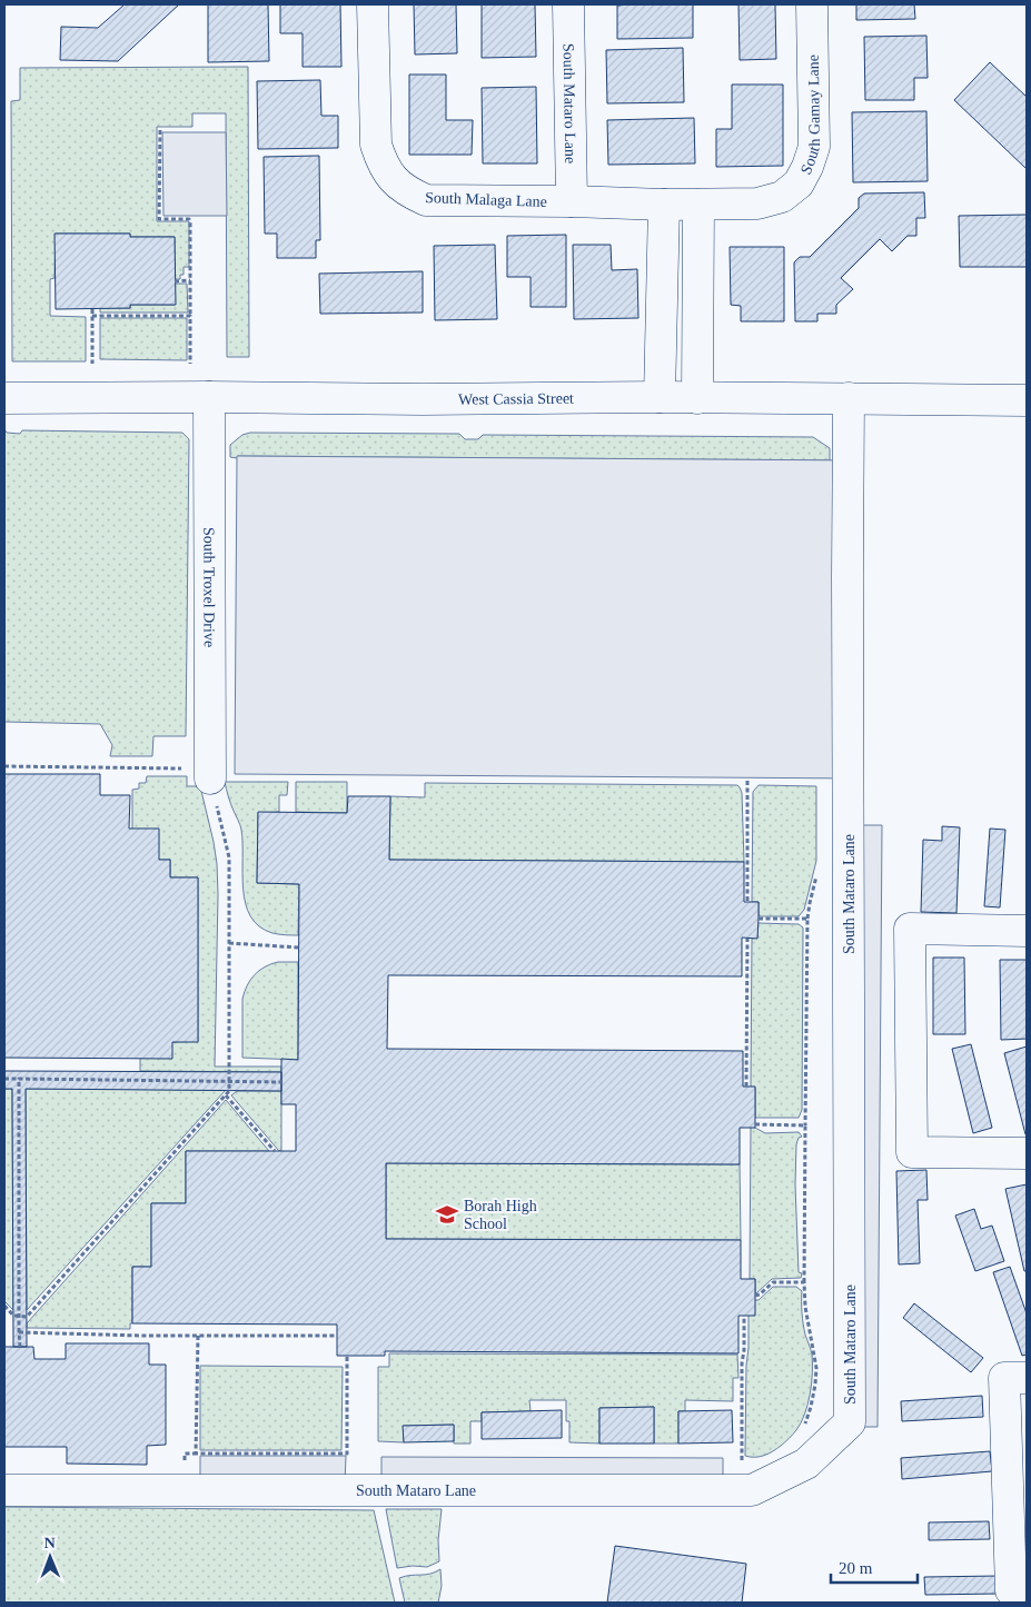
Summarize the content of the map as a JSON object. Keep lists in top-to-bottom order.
{
  "streets": {
    "street": [
      "South Mataro Lane",
      "South Gamay Lane",
      "South Malaga Lane",
      "West Cassia Street",
      "South Troxel Drive"
    ]
  },
  "crossings": [
    ["South Mataro Lane", "South Malaga Lane"],
    ["South Mataro Lane", "West Cassia Street"],
    ["South Gamay Lane", "South Malaga Lane"],
    ["West Cassia Street", "South Troxel Drive"]
  ],
  "places": {
    "school or university": ["Borah High School"]
  },
  "scale_bar": "20 m",
  "north": "top"
}
